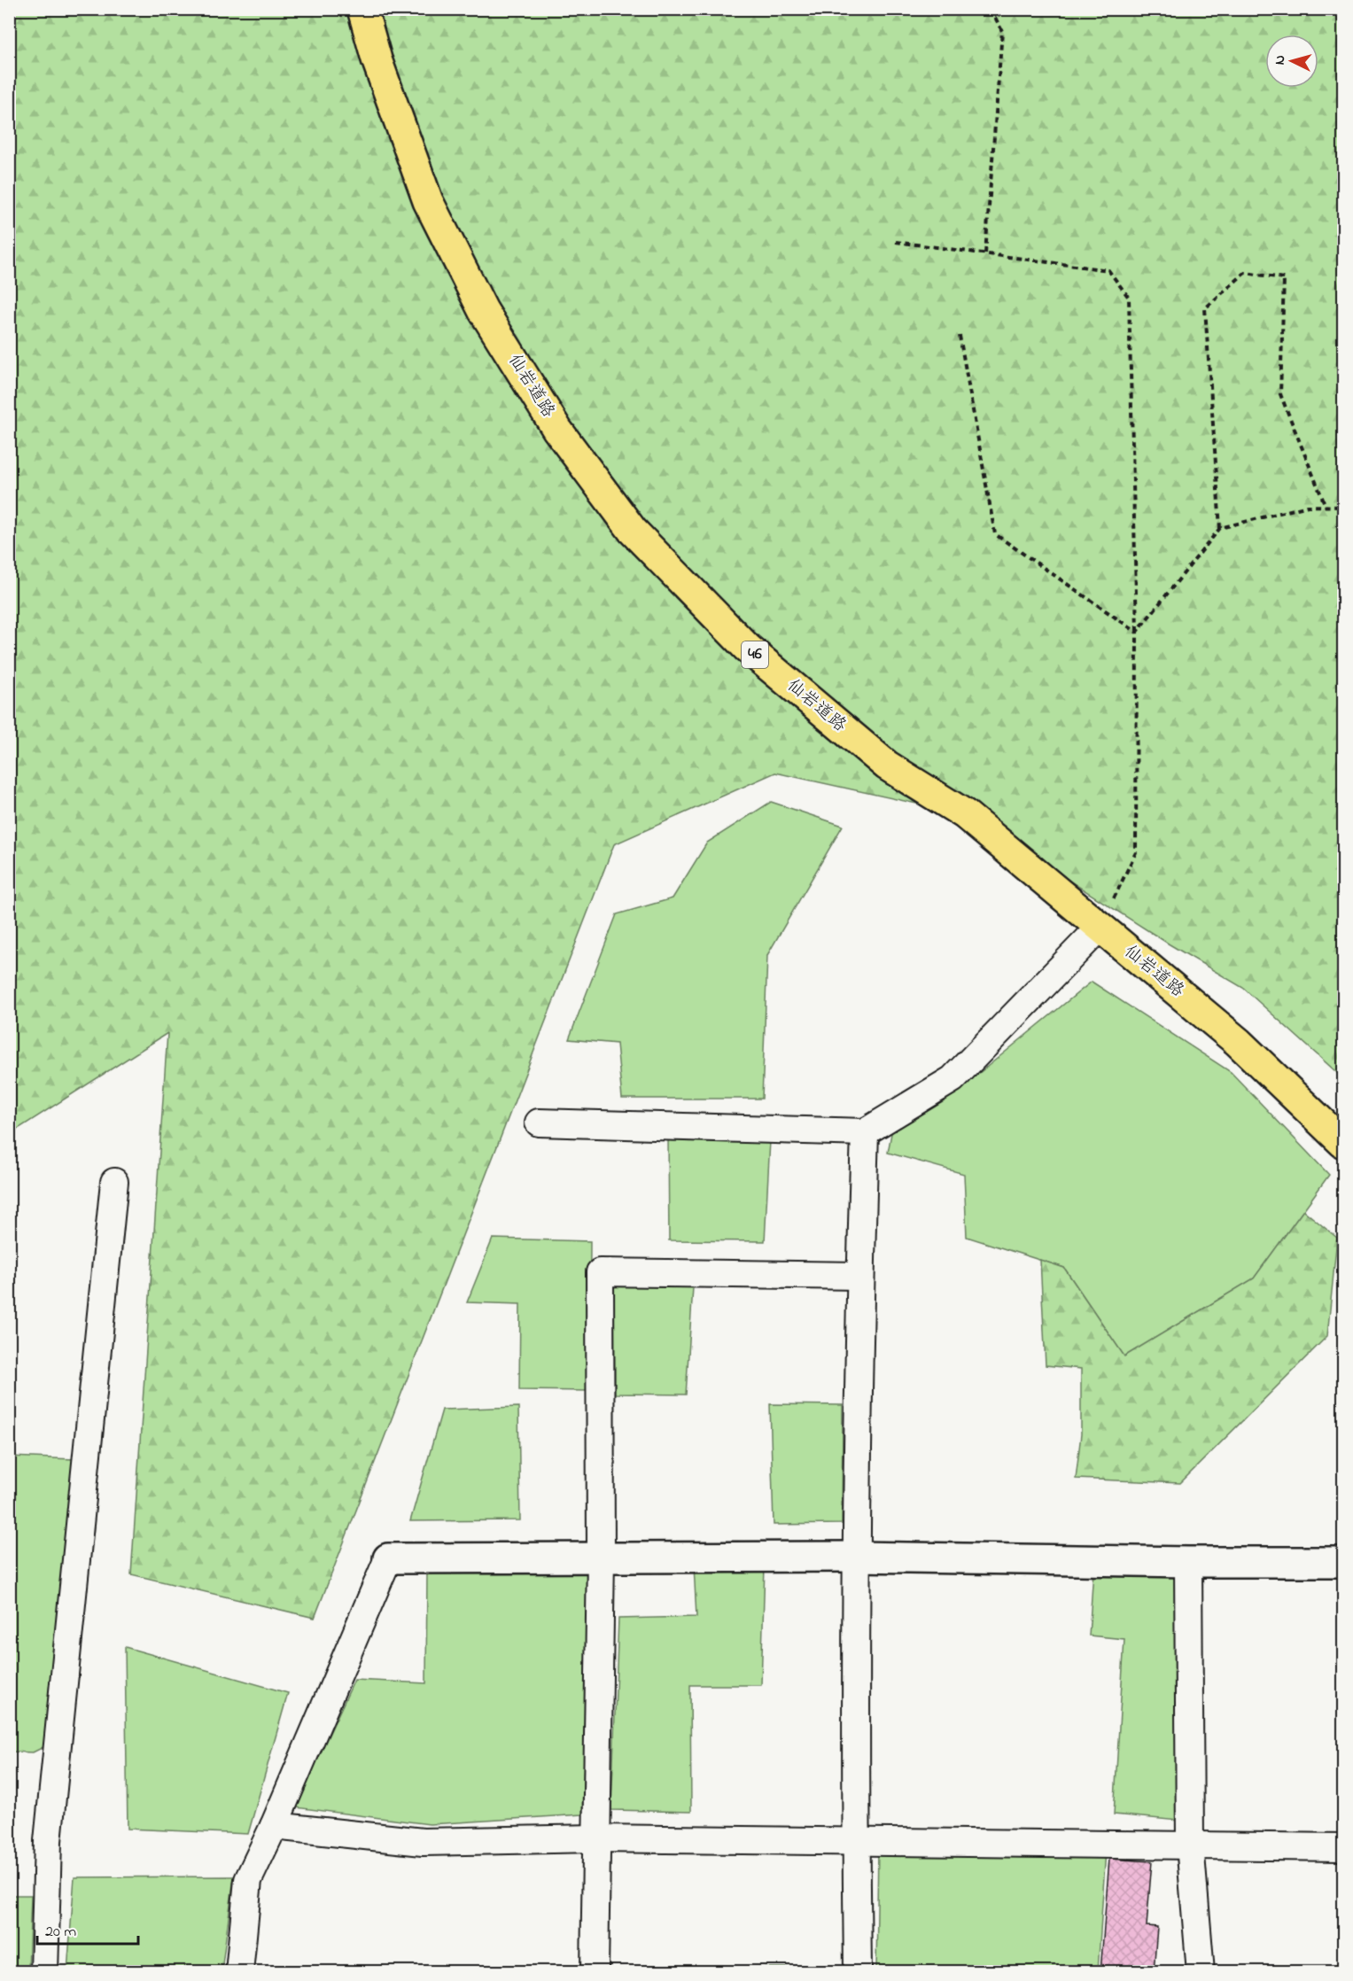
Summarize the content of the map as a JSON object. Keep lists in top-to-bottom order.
{
  "streets": {
    "highway": ["仙岩道路", "46"]
  },
  "scale_bar": "20 m",
  "north": "left"
}
